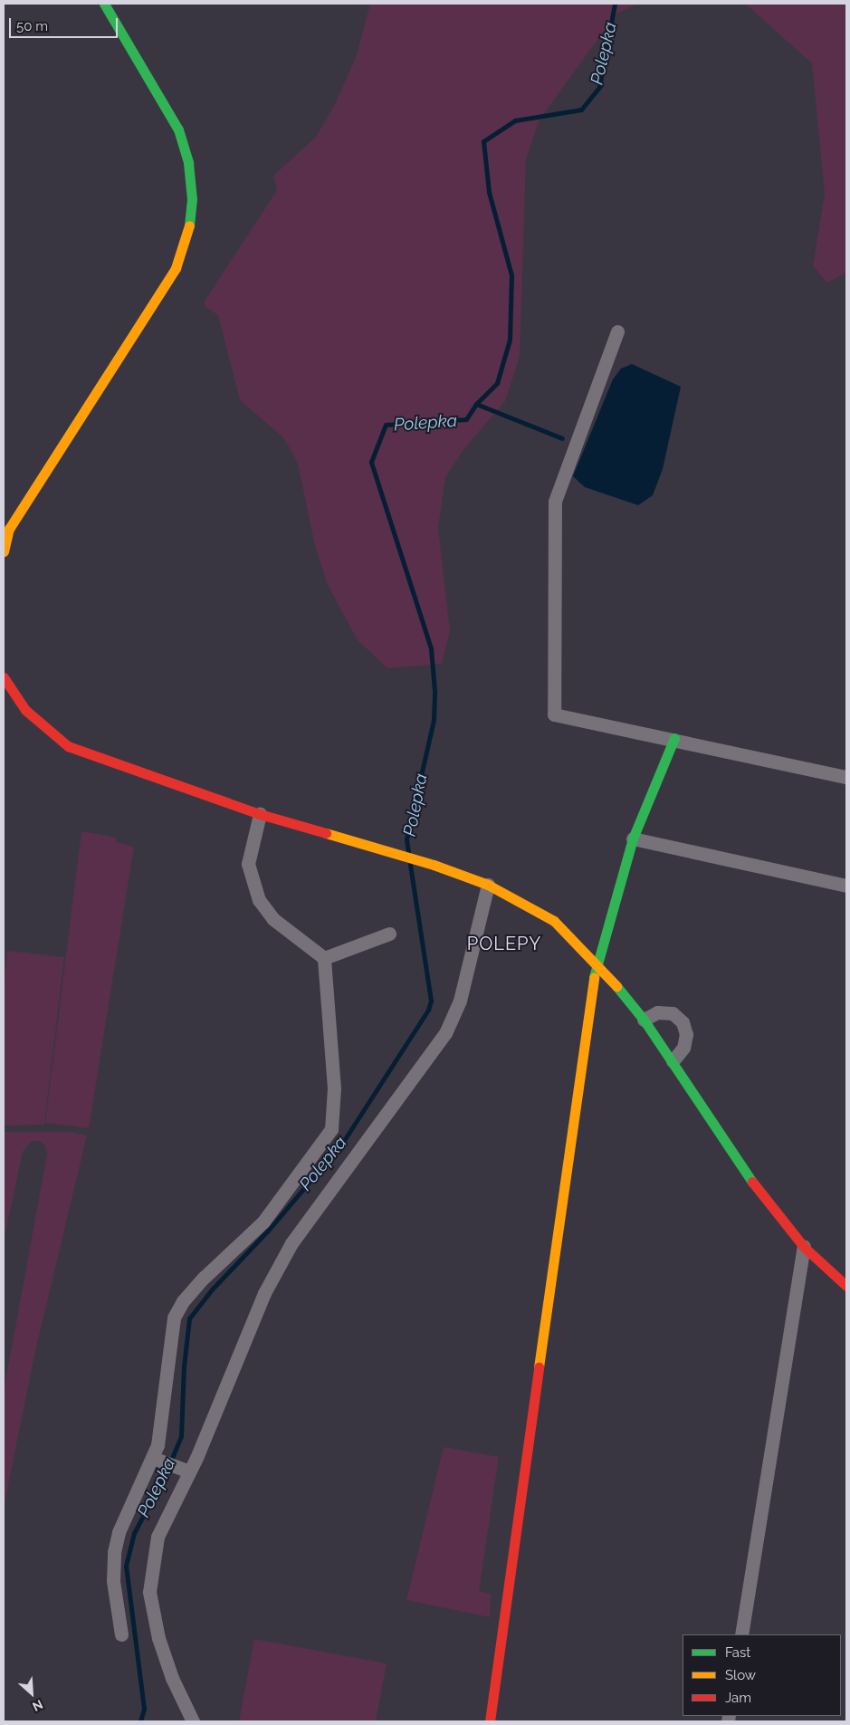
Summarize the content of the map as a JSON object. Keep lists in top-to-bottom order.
{
  "districts": ["POLEPY"],
  "water": ["Polepka"],
  "legend": ["Fast", "Slow", "Jam"],
  "scale_bar": "50 m",
  "north": "bottom right"
}
